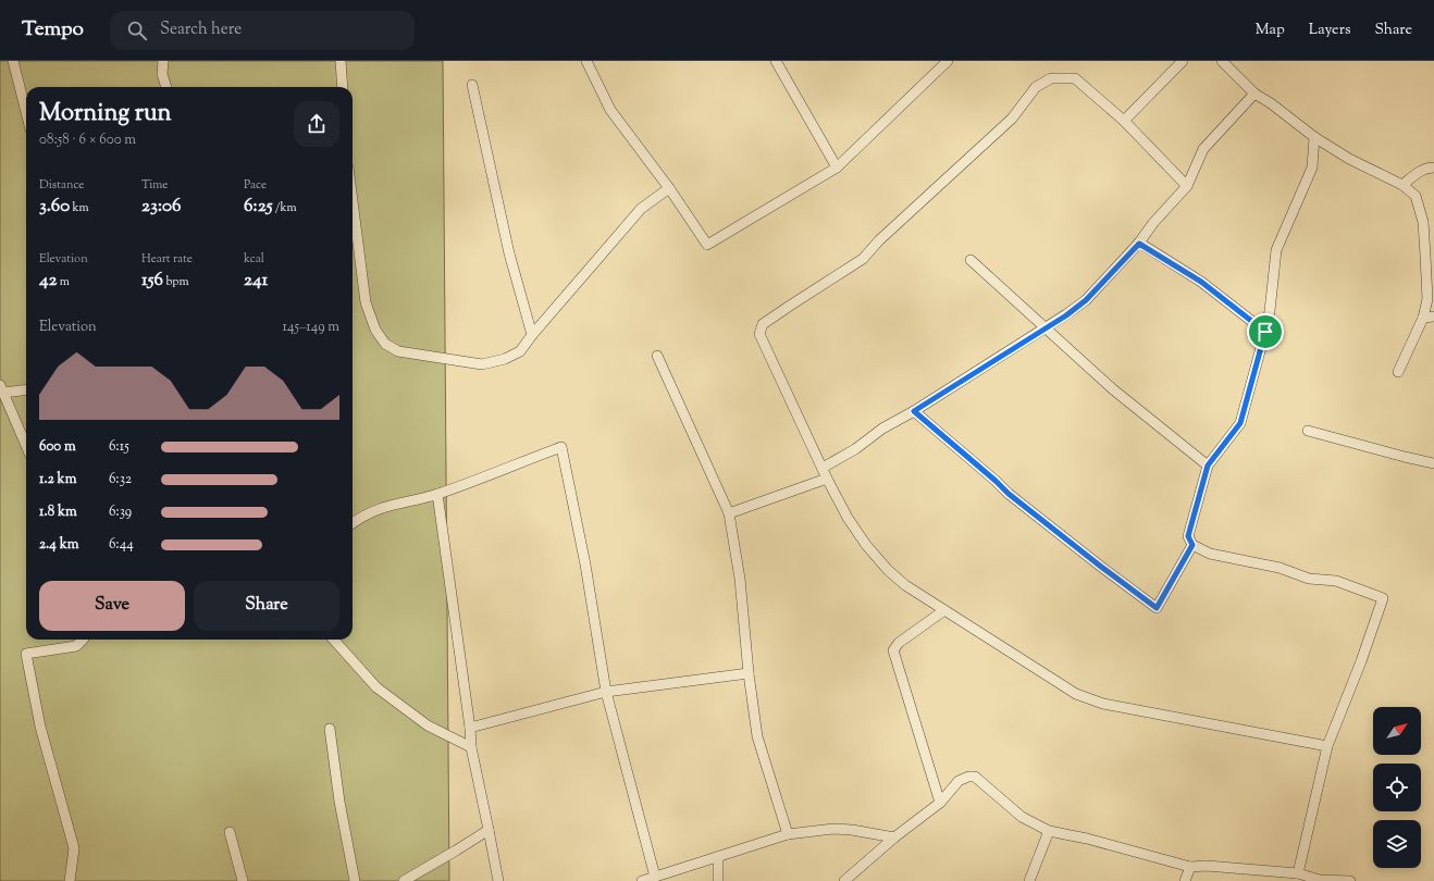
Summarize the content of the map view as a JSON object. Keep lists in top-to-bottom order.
{
  "north": "top right",
  "page": {
    "header": "Tempo",
    "search": "Search here",
    "nav": ["Map", "Layers", "Share"],
    "heading": ["Morning run", "08:58 · 6 × 600 m"],
    "stats": [
      ["Distance", "3.60 km"],
      ["Time", "23:06"],
      ["Pace", "6:25 /km"],
      ["Elevation", "42 m"],
      ["Heart rate", "156 bpm"],
      ["kcal", "241"]
    ],
    "chart": ["Elevation", "145–149 m"],
    "list": [
      {
        "name": "600 m",
        "note": "6:15"
      },
      {
        "name": "1.2 km",
        "note": "6:32"
      },
      {
        "name": "1.8 km",
        "note": "6:39"
      },
      {
        "name": "2.4 km",
        "note": "6:44"
      }
    ],
    "buttons": ["Save", "Share"]
  }
}
